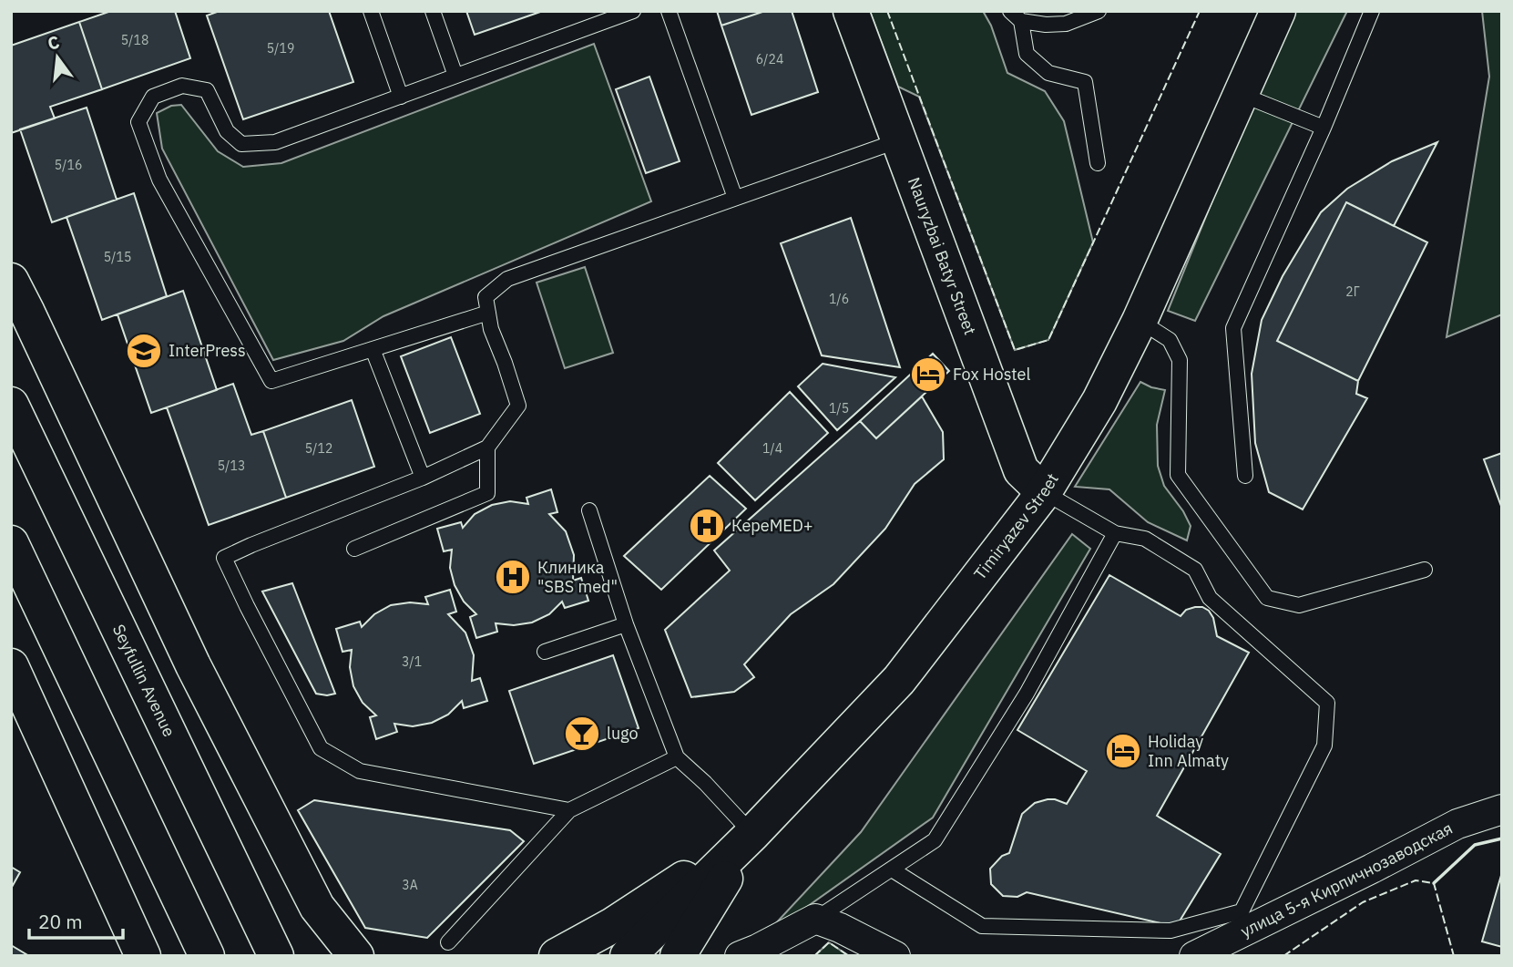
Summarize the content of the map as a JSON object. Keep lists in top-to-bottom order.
{
  "streets": {
    "main road": ["Nauryzbai Batyr Street", "Timiryazev Street", "Seyfullin Avenue"],
    "street": ["улица 5-я Кирпичнозаводская"]
  },
  "crossings": [
    ["Nauryzbai Batyr Street", "Timiryazev Street"]
  ],
  "places": {
    "school or university": ["InterPress"],
    "hotel": ["Fox Hostel", "Holiday Inn Almaty"],
    "hospital": ["КереMED+", "Клиника \"SBS med\""],
    "bar": ["lugo"]
  },
  "house_numbers": [
    "5/18",
    "5/19",
    "6/24",
    "5/16",
    "5/15",
    "2Г",
    "1/6",
    "1/5",
    "5/12",
    "1/4",
    "5/13",
    "3/1",
    "3А"
  ],
  "scale_bar": "20 m",
  "north": "top"
}
